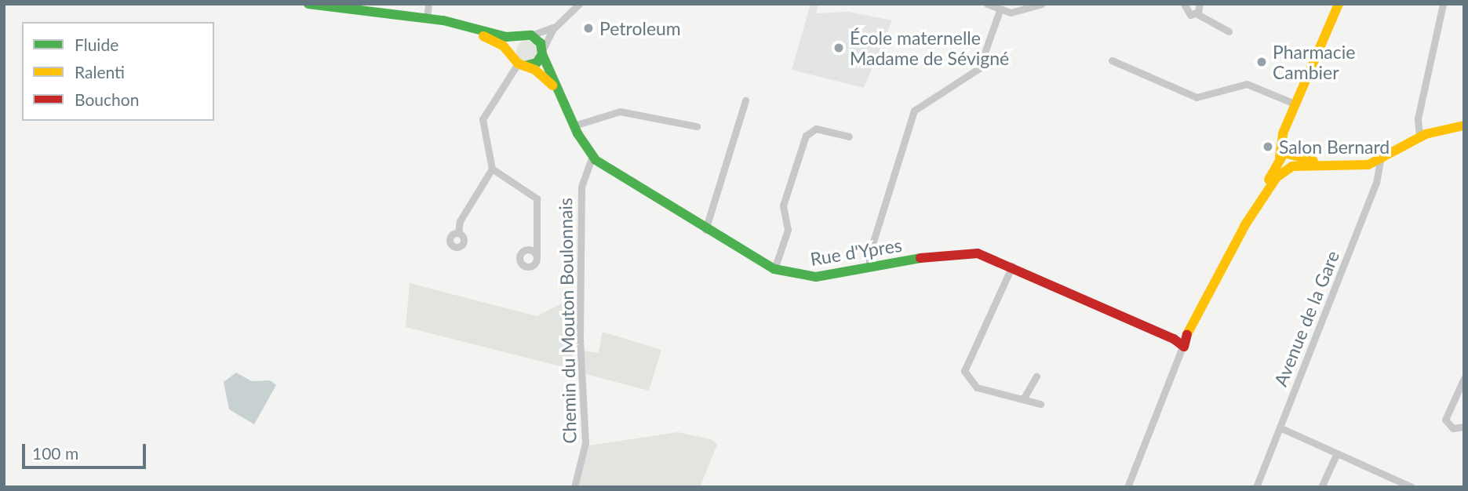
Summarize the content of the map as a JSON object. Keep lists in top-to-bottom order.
{
  "streets": {
    "main road": ["Rue d'Ypres"],
    "street": ["Avenue de la Gare", "Chemin du Mouton Boulonnais"]
  },
  "crossings": [
    ["Rue d'Ypres", "Chemin du Mouton Boulonnais"]
  ],
  "places": [
    "Petroleum",
    "École maternelle Madame de Sévigné",
    "Pharmacie Cambier",
    "Salon Bernard"
  ],
  "legend": ["Fluide", "Ralenti", "Bouchon"],
  "scale_bar": "100 m"
}
